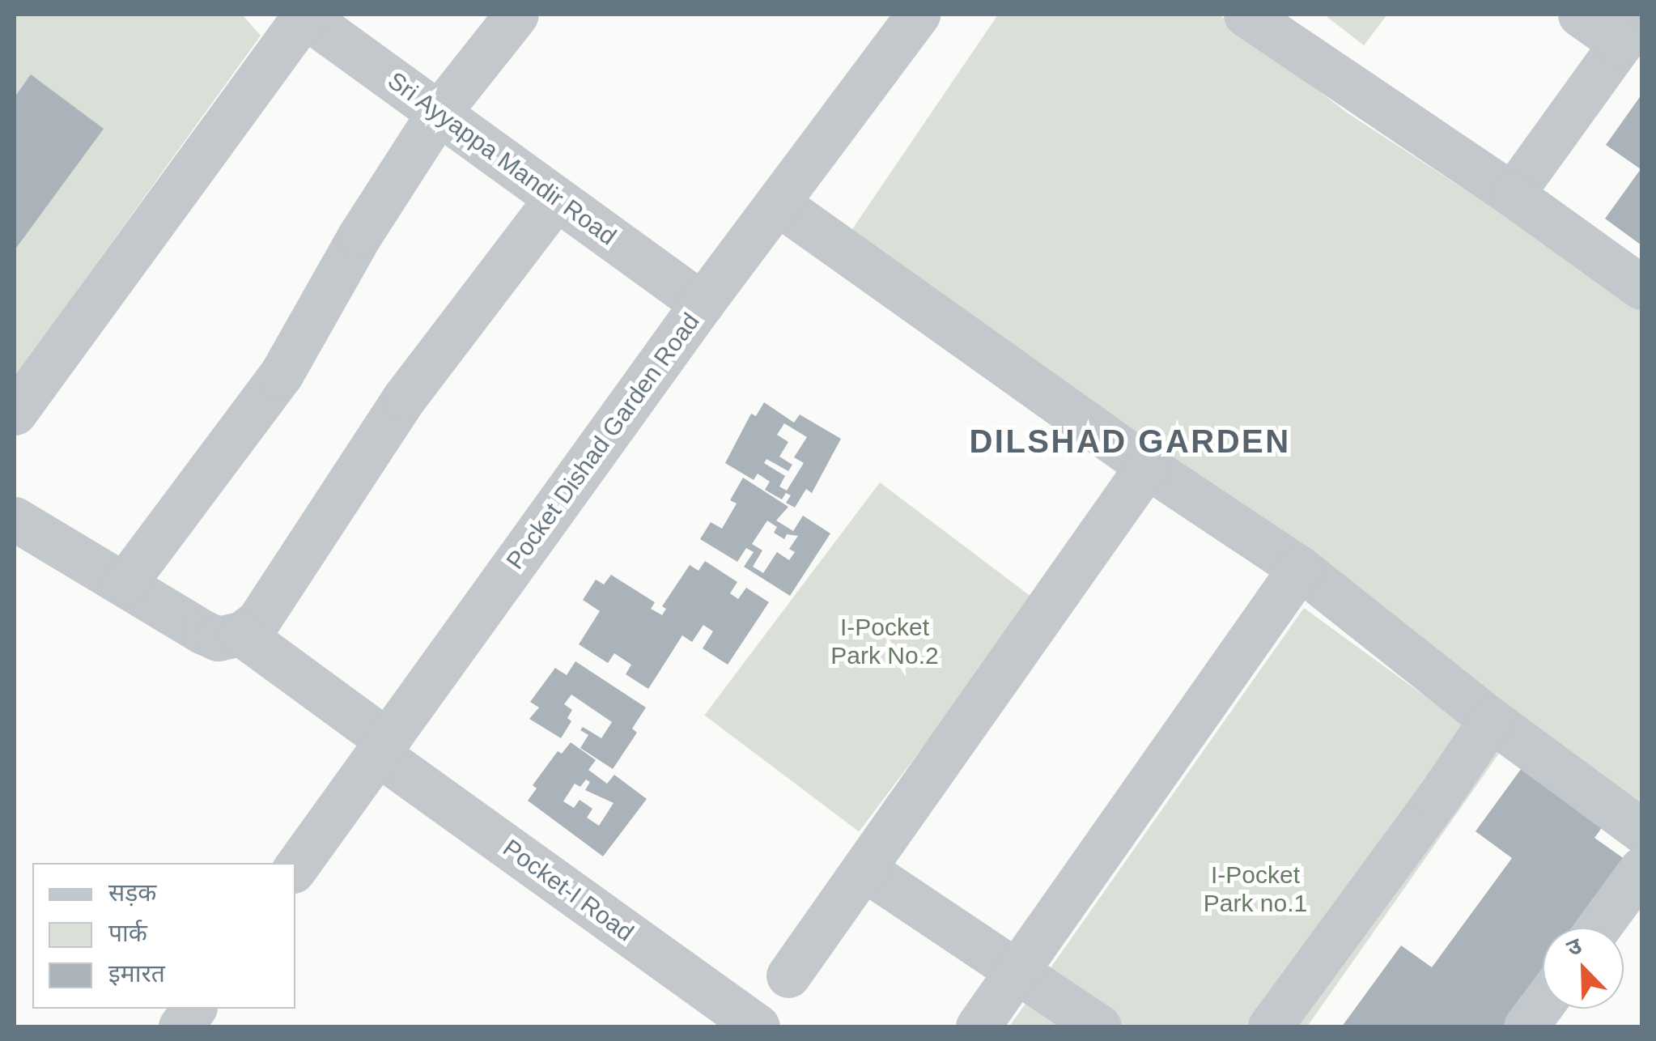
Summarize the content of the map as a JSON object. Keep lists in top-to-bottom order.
{
  "streets": {
    "street": ["Sri Ayyappa Mandir Road", "Pocket Dishad Garden Road", "Pocket-I Road"]
  },
  "crossings": [
    ["Sri Ayyappa Mandir Road", "Pocket Dishad Garden Road"],
    ["Pocket Dishad Garden Road", "Pocket-I Road"]
  ],
  "districts": ["DILSHAD GARDEN"],
  "parks": ["I-Pocket Park No.2", "I-Pocket Park no.1"],
  "legend": ["सड़क", "पार्क", "इमारत"],
  "north": "top left"
}
